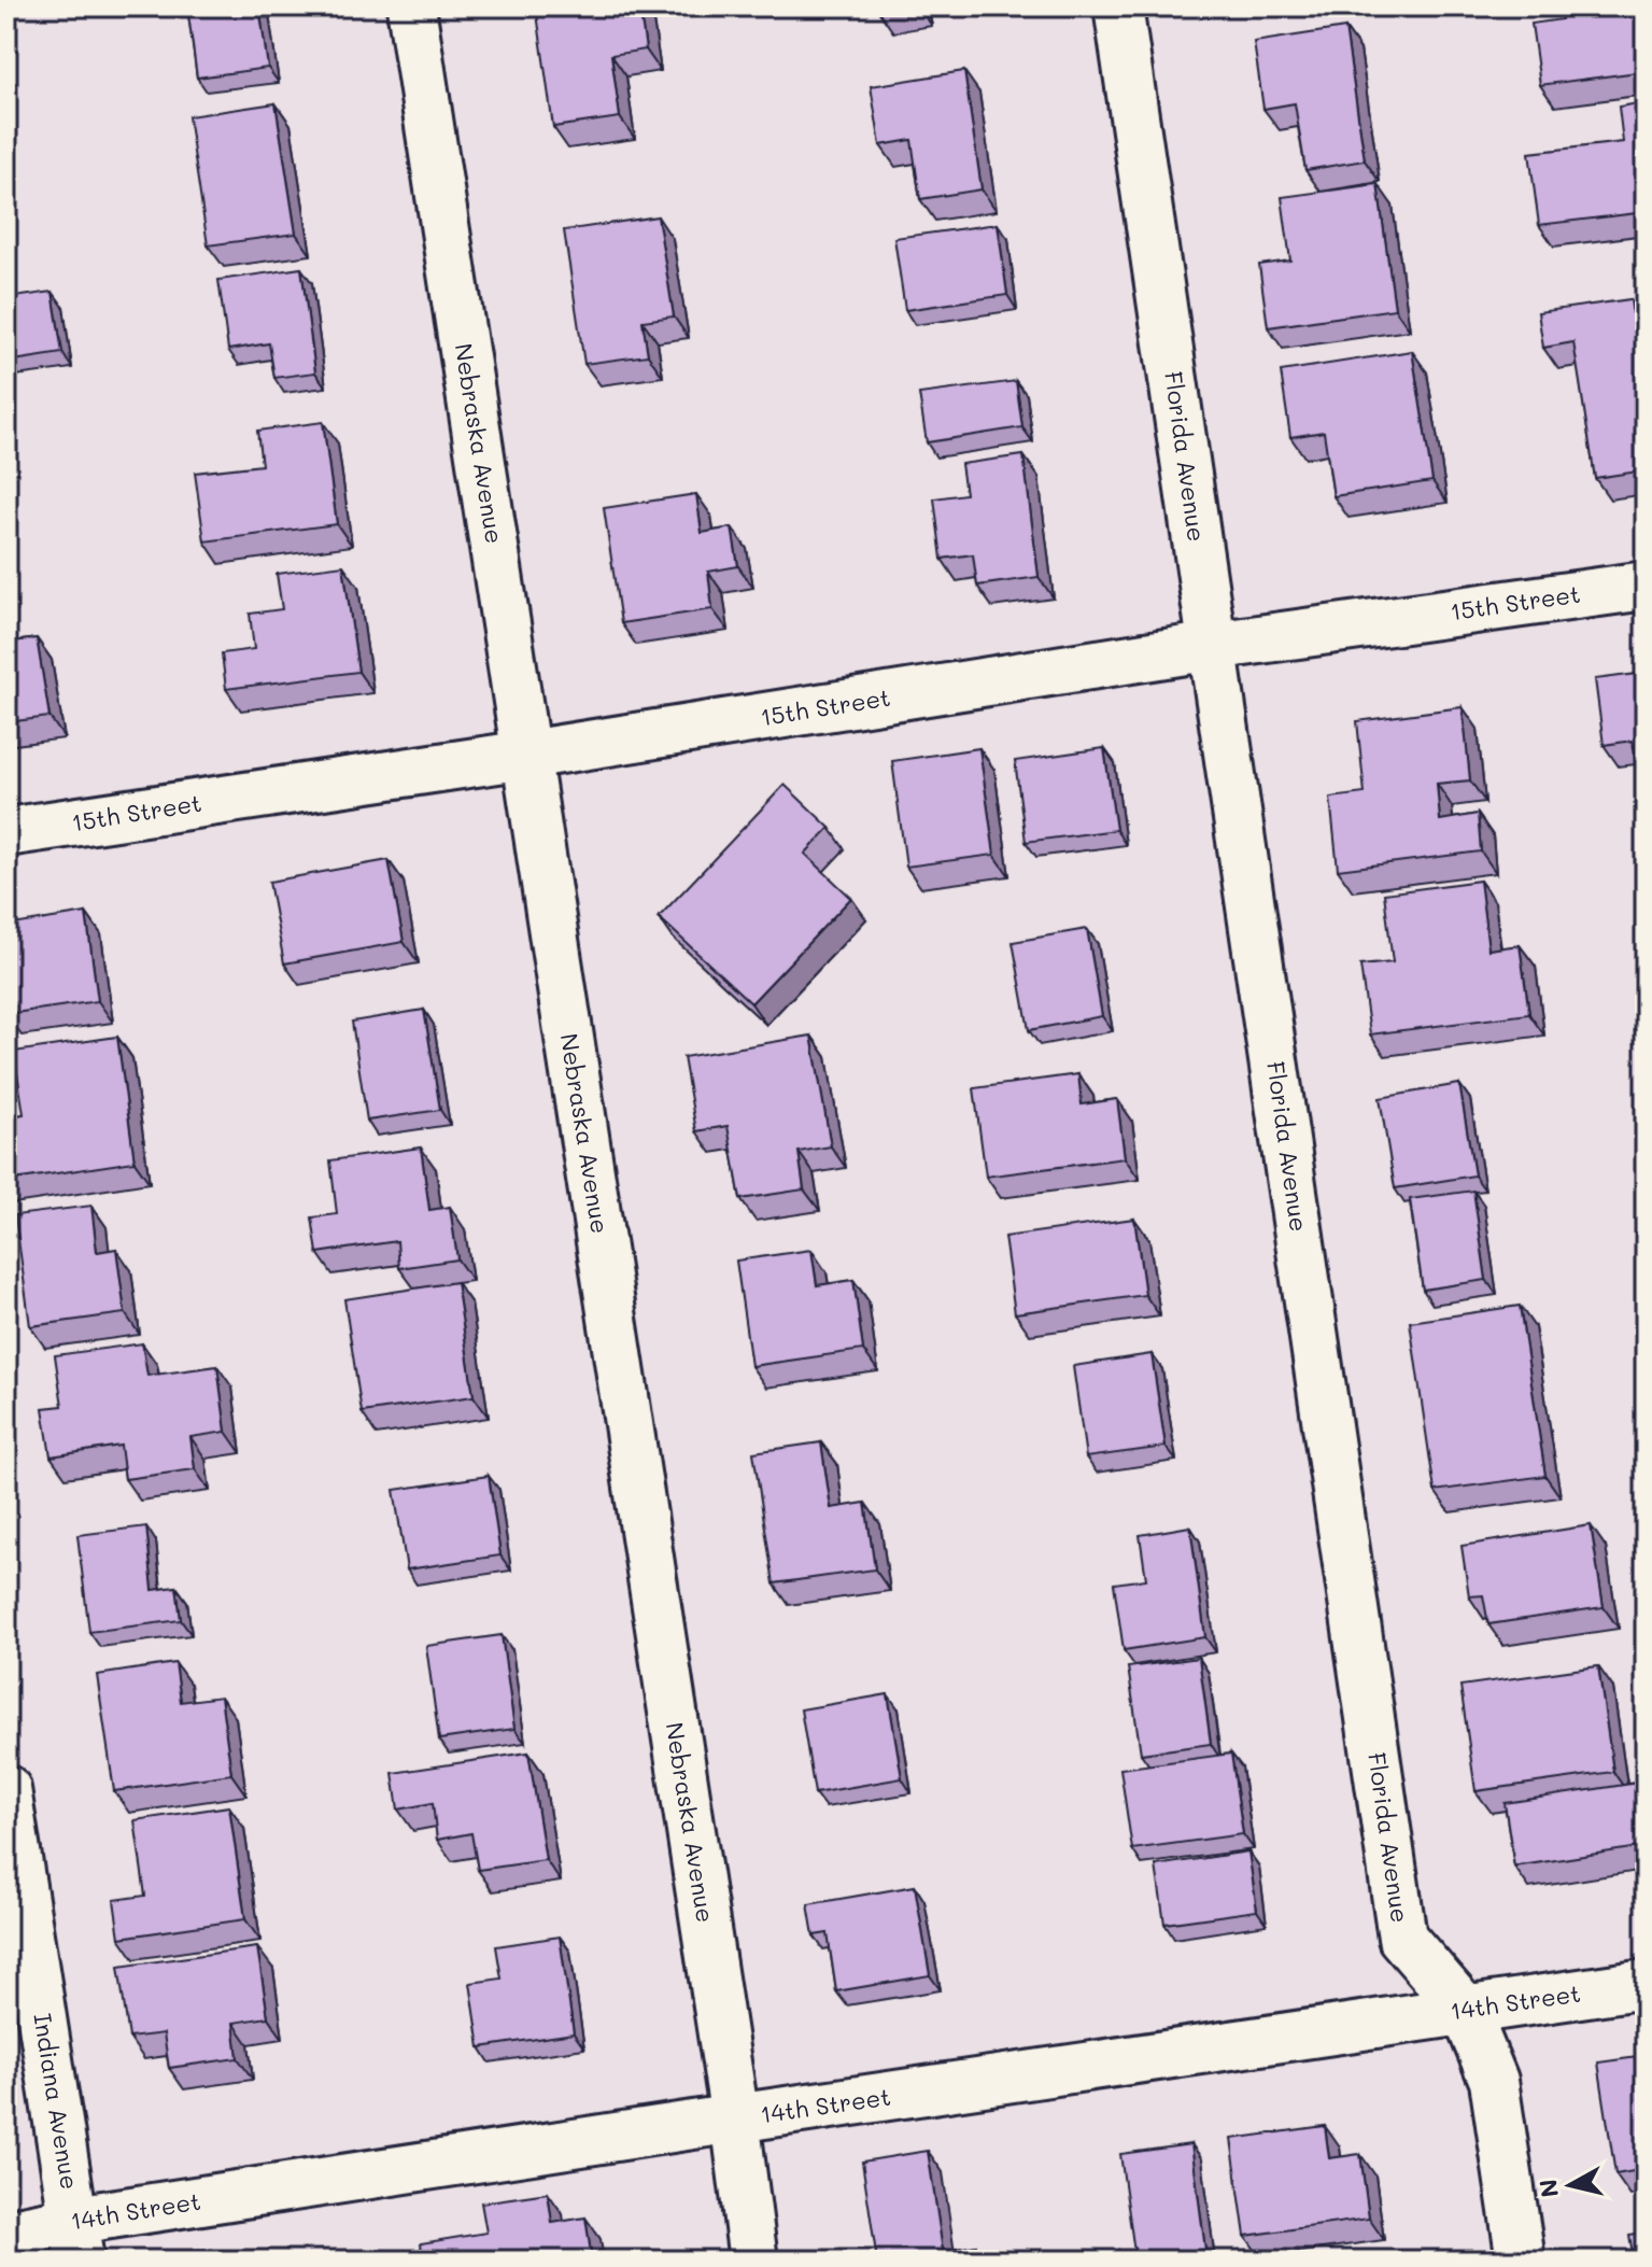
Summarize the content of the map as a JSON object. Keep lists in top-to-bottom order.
{
  "streets": {
    "street": [
      "Nebraska Avenue",
      "Florida Avenue",
      "15th Street",
      "14th Street",
      "Indiana Avenue"
    ]
  },
  "crossings": [
    ["Nebraska Avenue", "15th Street"],
    ["Nebraska Avenue", "14th Street"],
    ["Florida Avenue", "15th Street"],
    ["Florida Avenue", "14th Street"],
    ["14th Street", "Indiana Avenue"]
  ],
  "north": "left"
}
